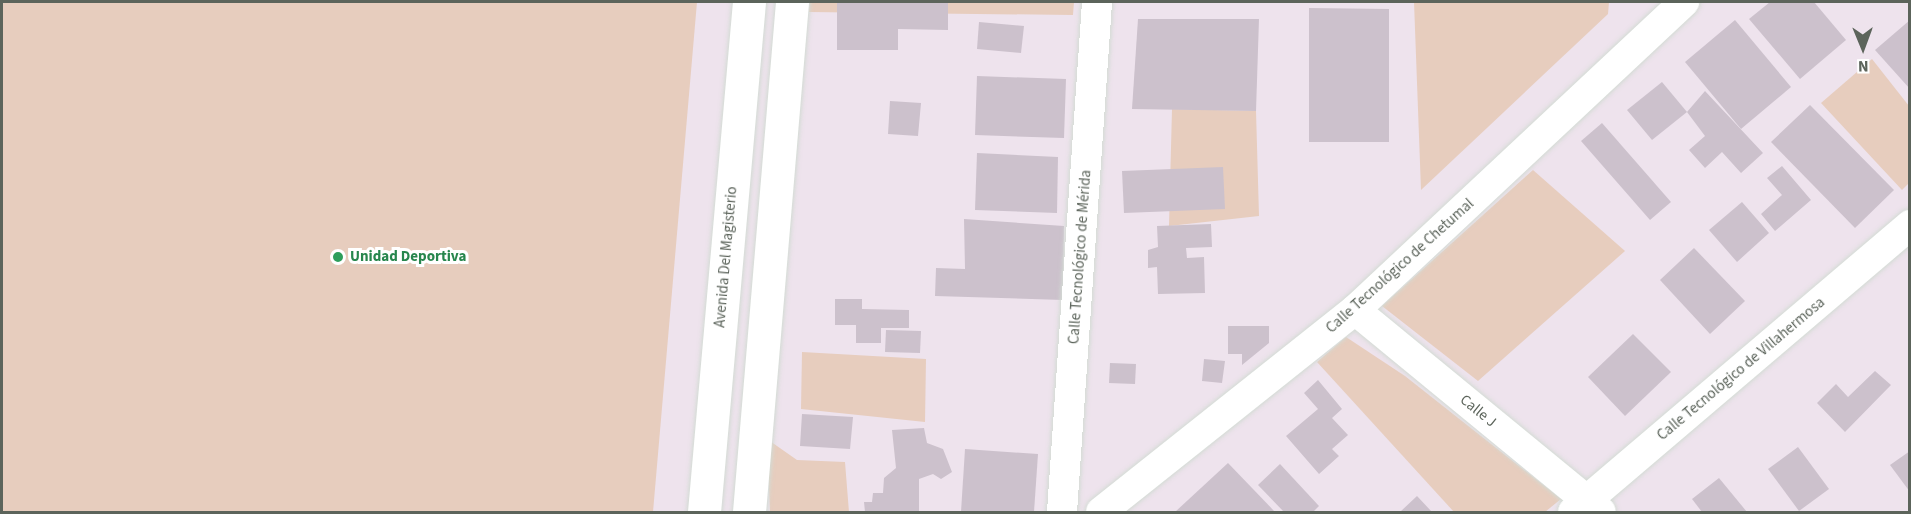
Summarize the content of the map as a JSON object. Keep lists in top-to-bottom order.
{
  "streets": {
    "street": [
      "Avenida Del Magisterio",
      "Calle Tecnológico de Mérida",
      "Calle Tecnológico de Chetumal",
      "Calle Tecnológico de Villahermosa",
      "Calle J"
    ]
  },
  "crossings": [
    ["Calle Tecnológico de Chetumal", "Calle J"],
    ["Calle Tecnológico de Villahermosa", "Calle J"]
  ],
  "places": ["Unidad Deportiva"],
  "north": "bottom"
}
